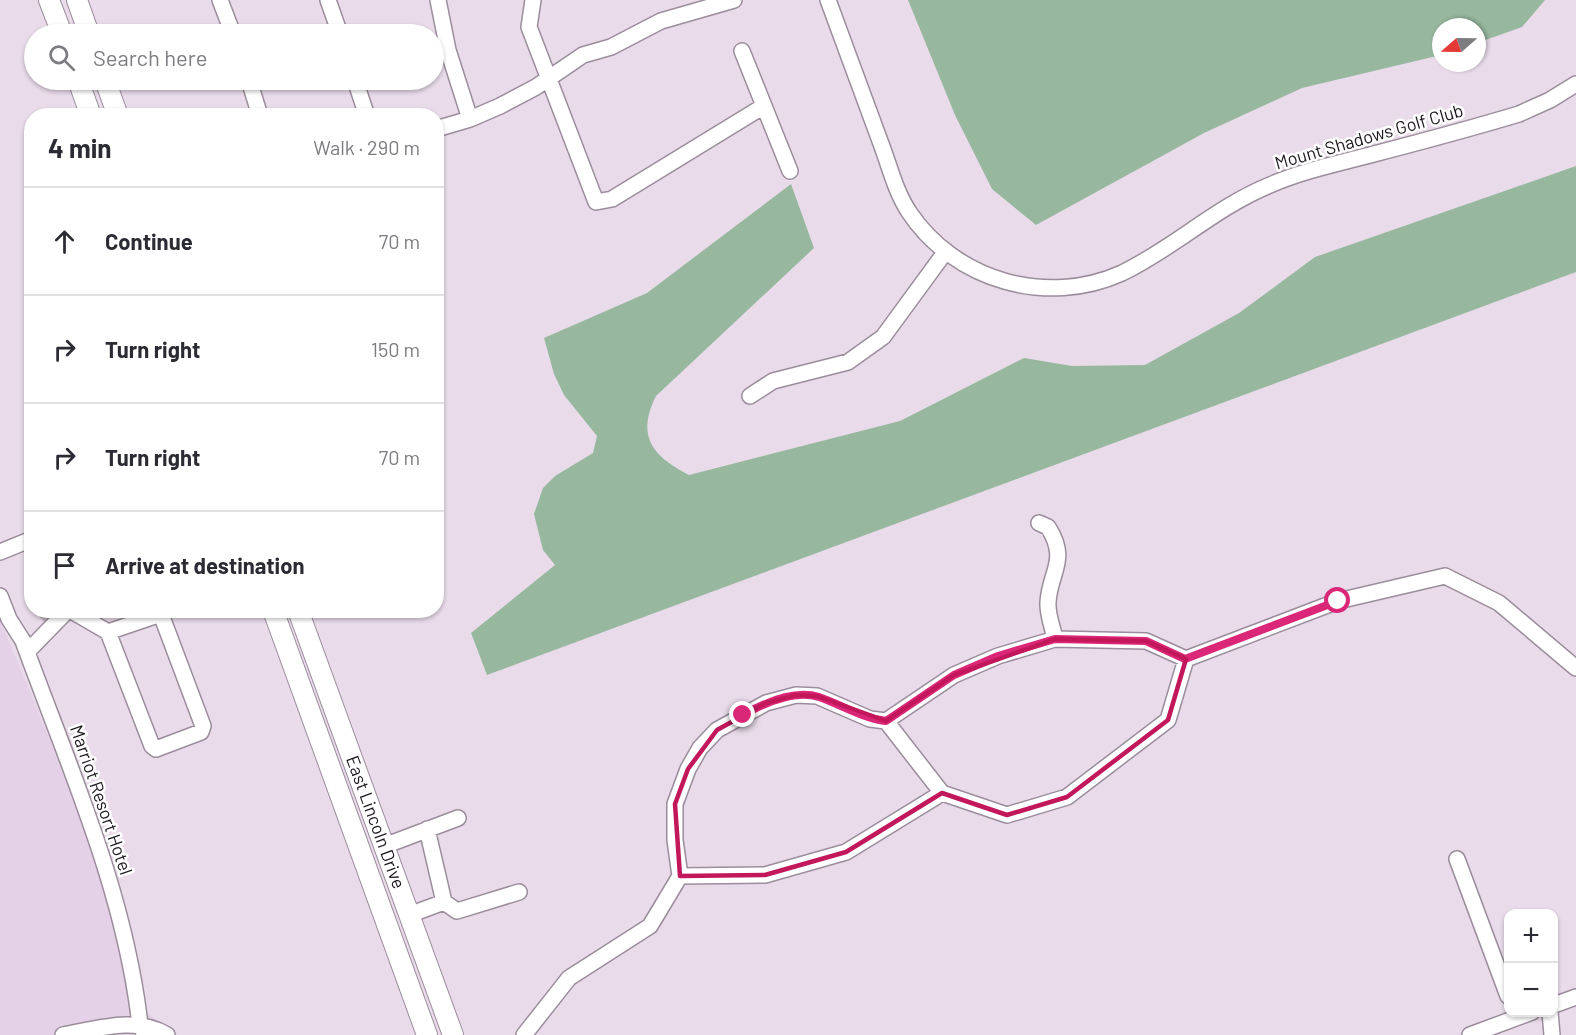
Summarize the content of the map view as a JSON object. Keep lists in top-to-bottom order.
{
  "streets": {
    "main road": ["East Lincoln Drive"],
    "street": ["Mount Shadows Golf Club", "Marriot Resort Hotel"]
  },
  "north": "left",
  "page": {
    "search": "Search here",
    "heading": ["4 min", "Walk · 290 m"],
    "list": [
      ["Continue", "70 m"],
      ["Turn right", "150 m"],
      ["Turn right", "70 m"],
      "Arrive at destination"
    ],
    "map_buttons": ["+", "−"]
  }
}
